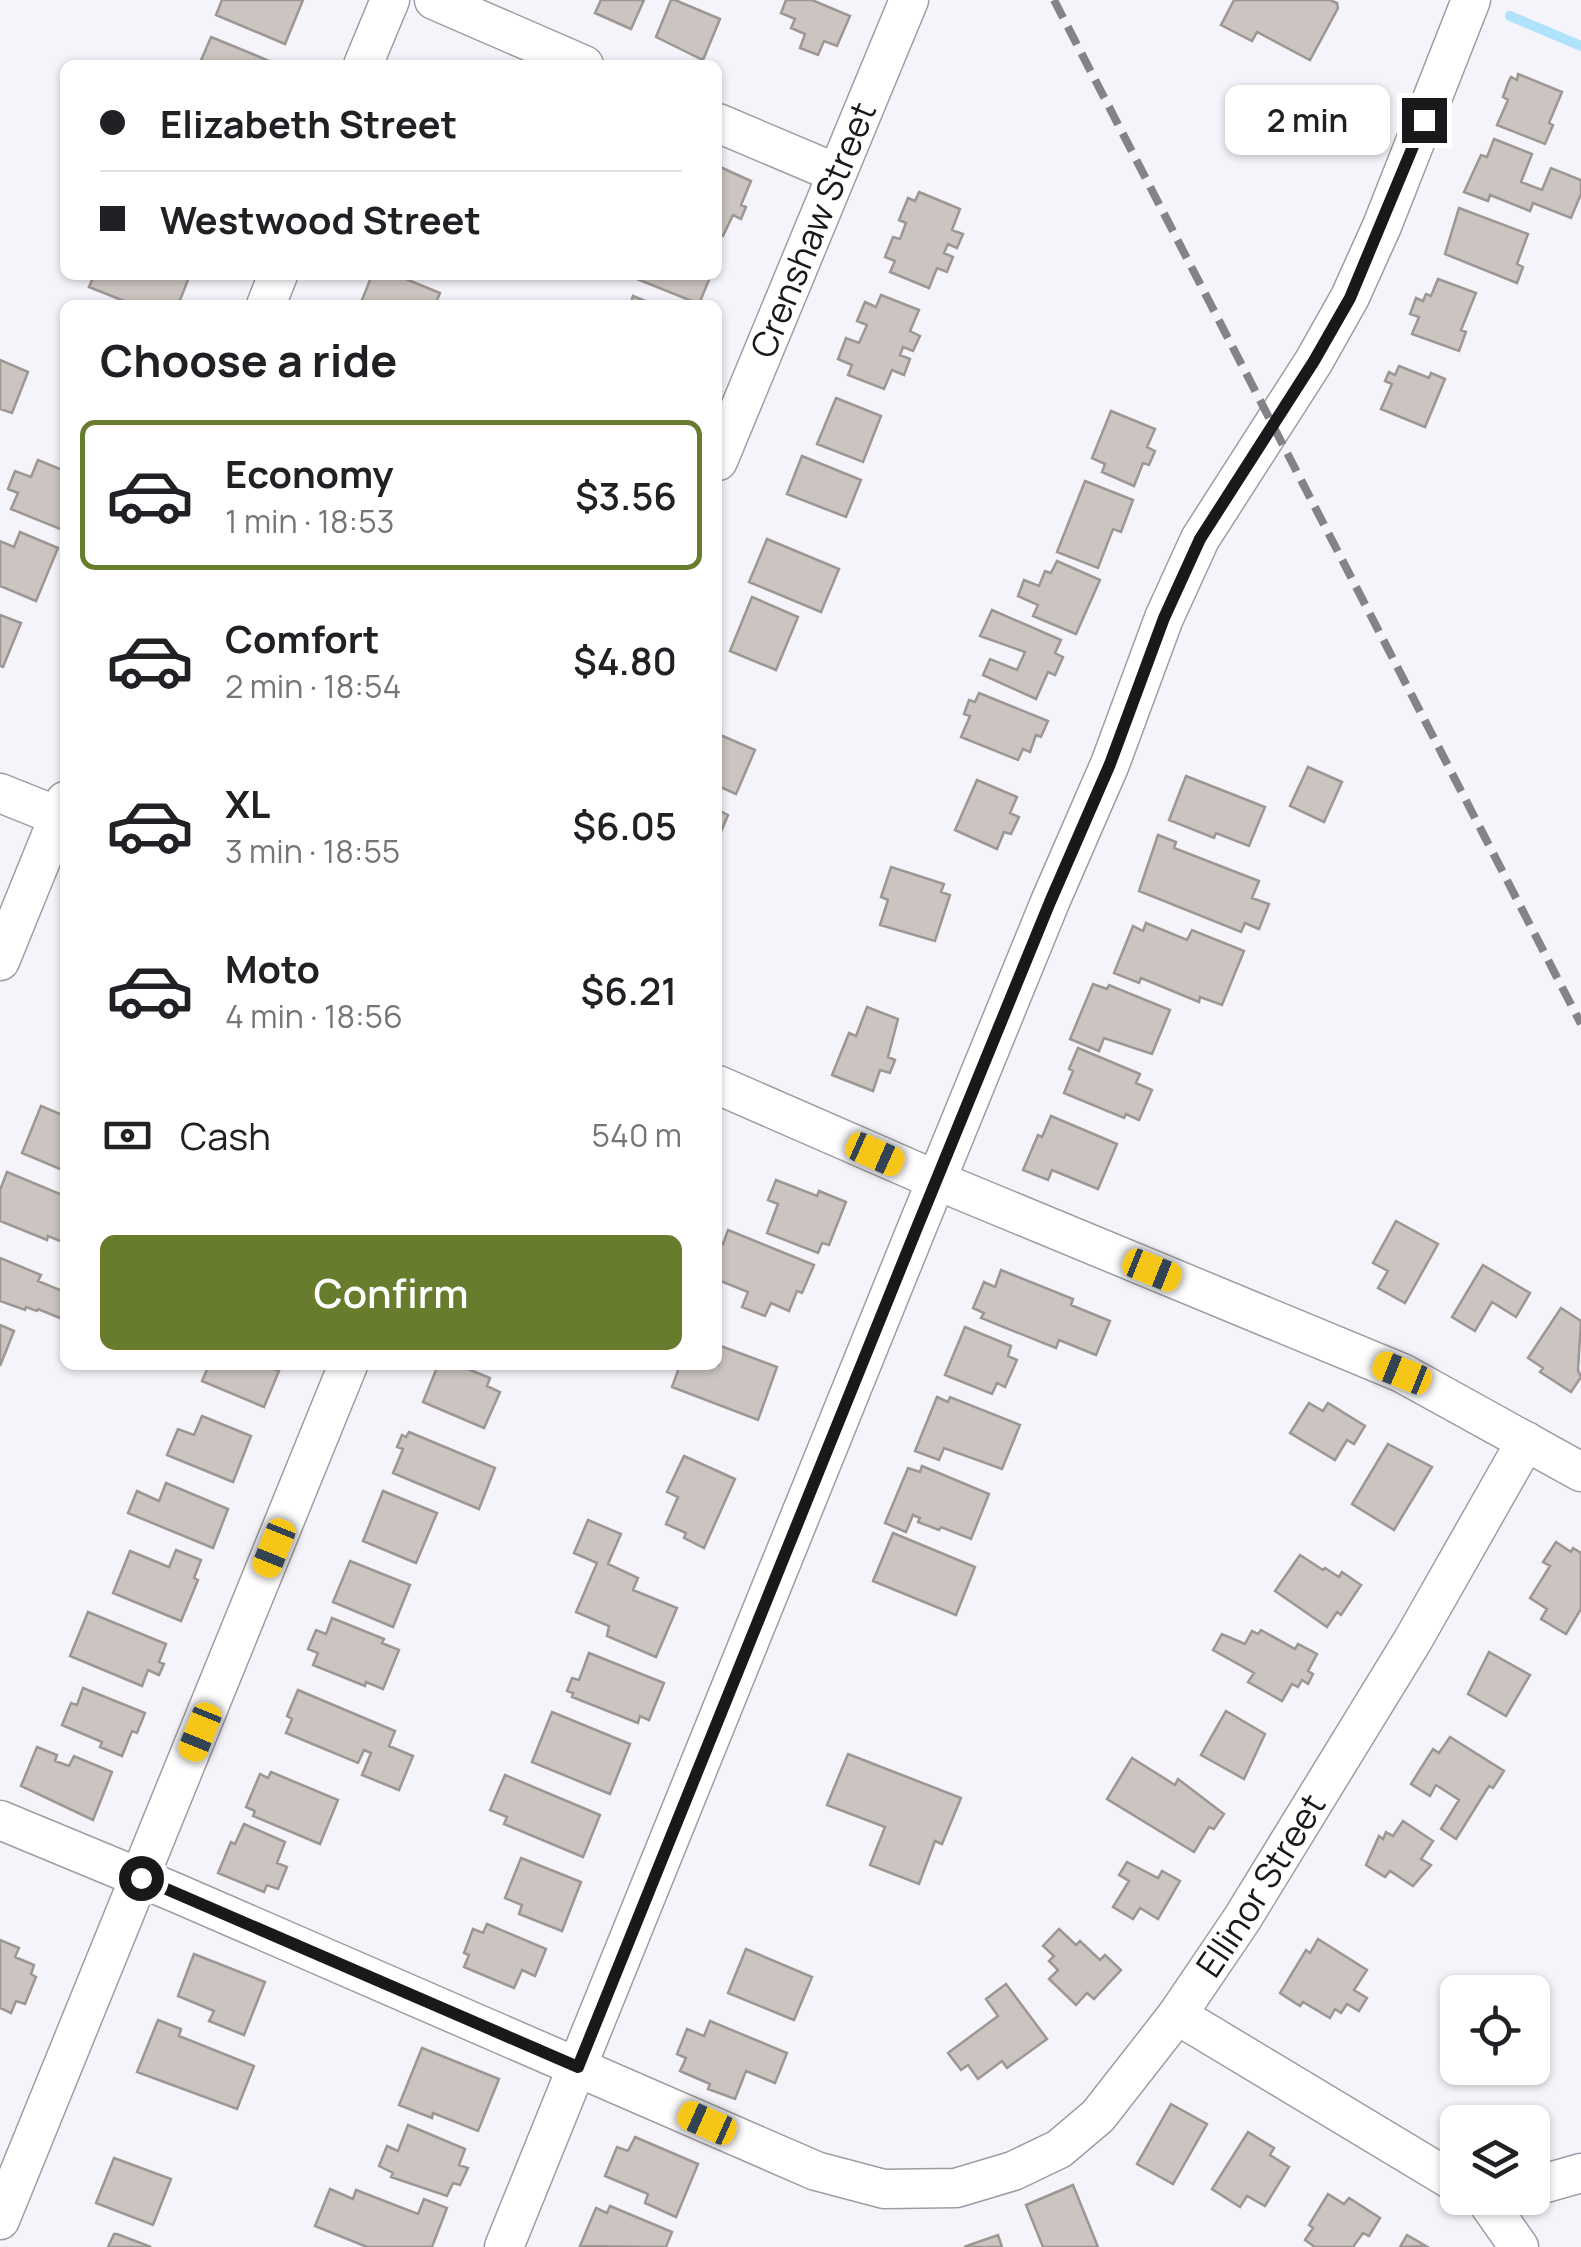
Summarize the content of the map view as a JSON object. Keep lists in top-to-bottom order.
{
  "streets": {
    "street": ["Crenshaw Street", "Ellinor Street"]
  },
  "page": {
    "banner": ["Elizabeth Street", "Westwood Street"],
    "bubble": "2 min",
    "heading": "Choose a ride",
    "list": [
      {
        "name": "Economy",
        "note": "1 min · 18:53",
        "value": "$3.56"
      },
      {
        "name": "Comfort",
        "note": "2 min · 18:54",
        "value": "$4.80"
      },
      {
        "name": "XL",
        "note": "3 min · 18:55",
        "value": "$6.05"
      },
      {
        "name": "Moto",
        "note": "4 min · 18:56",
        "value": "$6.21"
      }
    ],
    "pay": ["Cash", "540 m"],
    "buttons": "Confirm"
  }
}
